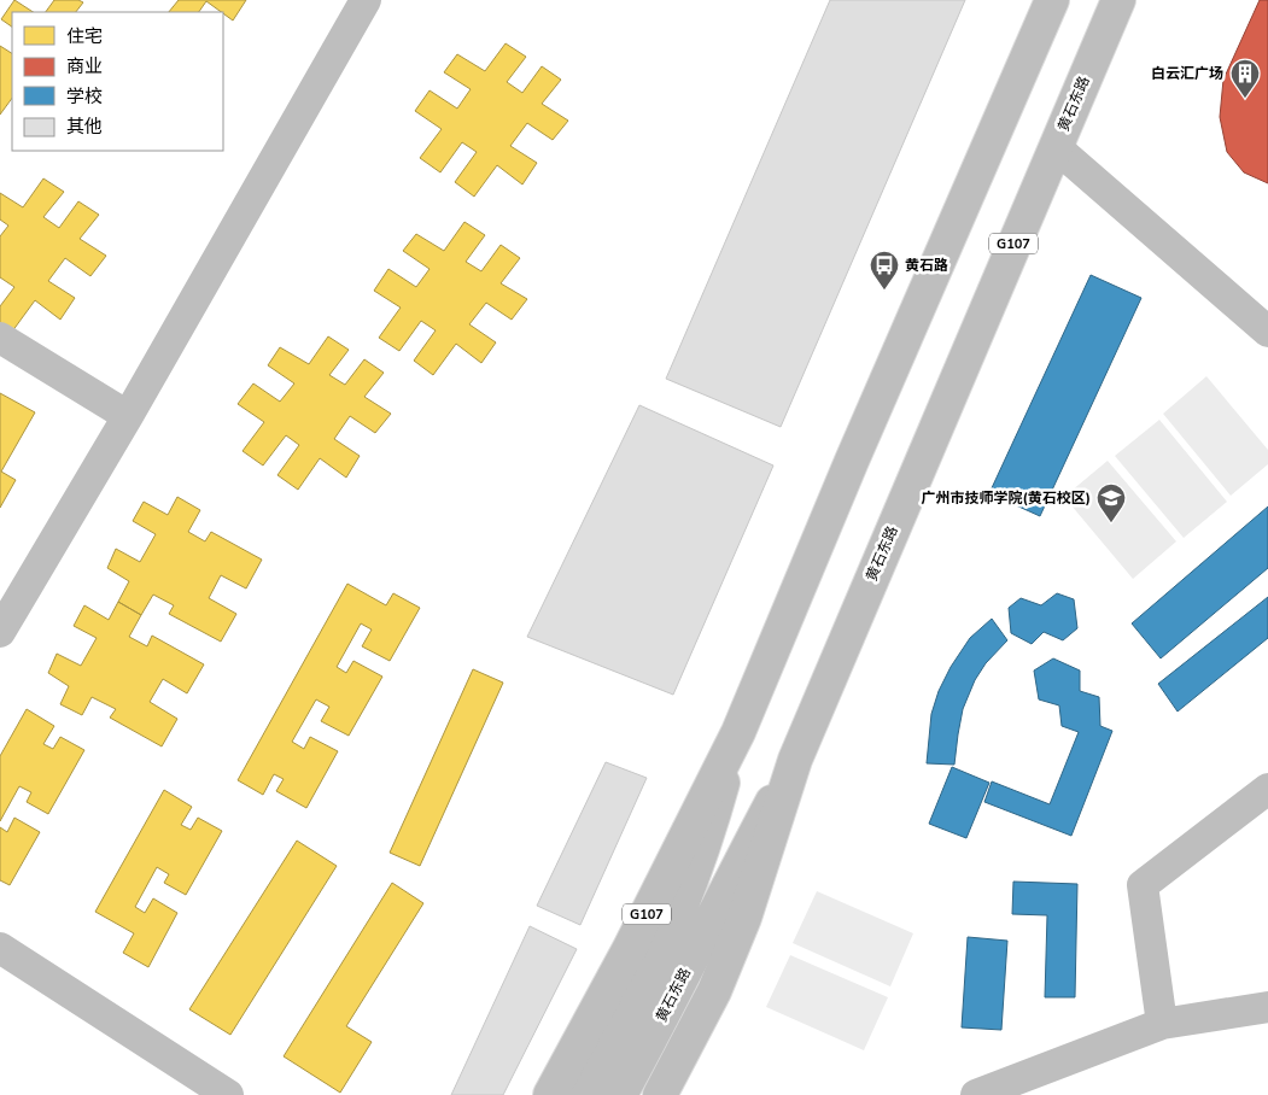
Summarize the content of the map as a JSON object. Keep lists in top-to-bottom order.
{
  "streets": {
    "main road": ["黄石东路", "G107"]
  },
  "crossings": [
    ["黄石东路", "G107"]
  ],
  "places": {
    "building": ["白云汇广场"],
    "bus stop": ["黄石路"],
    "school or university": ["广州市技师学院(黄石校区)"]
  },
  "legend": [
    "住宅",
    "商业",
    "学校",
    "其他"
  ]
}
